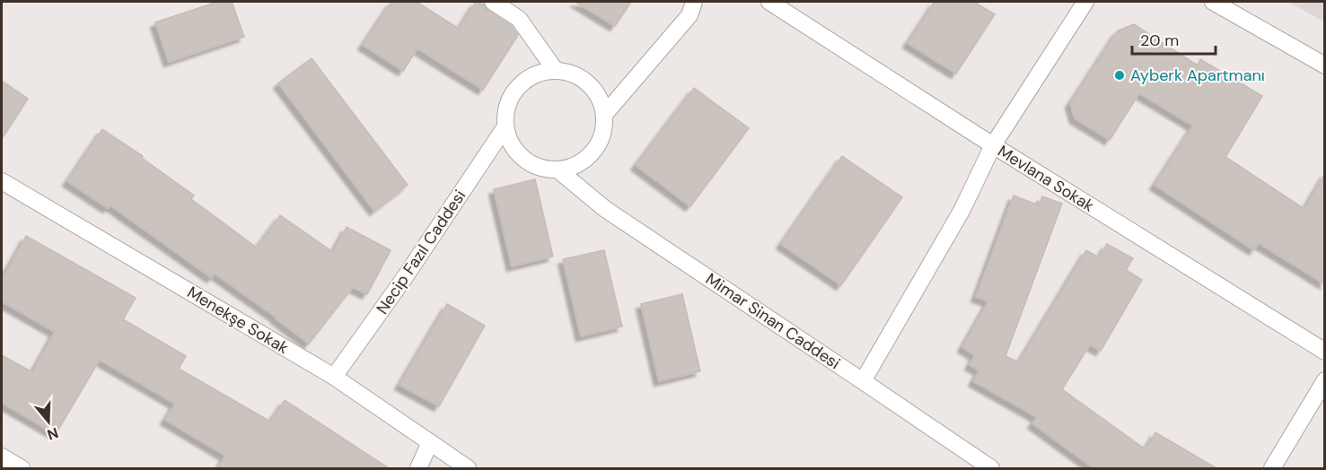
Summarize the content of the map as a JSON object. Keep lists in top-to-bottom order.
{
  "streets": {
    "street": [
      "Mevlana Sokak",
      "Necip Fazıl Caddesi",
      "Menekşe Sokak",
      "Mimar Sinan Caddesi"
    ]
  },
  "crossings": [
    ["Necip Fazıl Caddesi", "Menekşe Sokak"],
    ["Necip Fazıl Caddesi", "Mimar Sinan Caddesi"]
  ],
  "places": ["Ayberk Apartmanı"],
  "scale_bar": "20 m",
  "north": "bottom"
}
